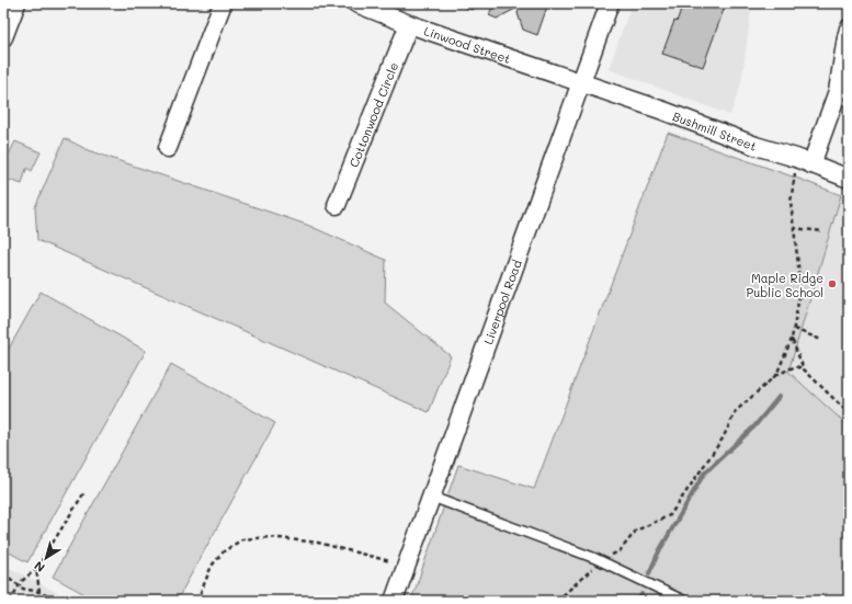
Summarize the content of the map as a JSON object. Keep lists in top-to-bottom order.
{
  "streets": {
    "street": [
      "Linwood Street",
      "Cottonwood Circle",
      "Bushmill Street",
      "Liverpool Road"
    ]
  },
  "crossings": [
    ["Linwood Street", "Cottonwood Circle"],
    ["Linwood Street", "Bushmill Street"],
    ["Linwood Street", "Liverpool Road"],
    ["Bushmill Street", "Liverpool Road"]
  ],
  "places": ["Maple Ridge Public School"],
  "north": "bottom left"
}
